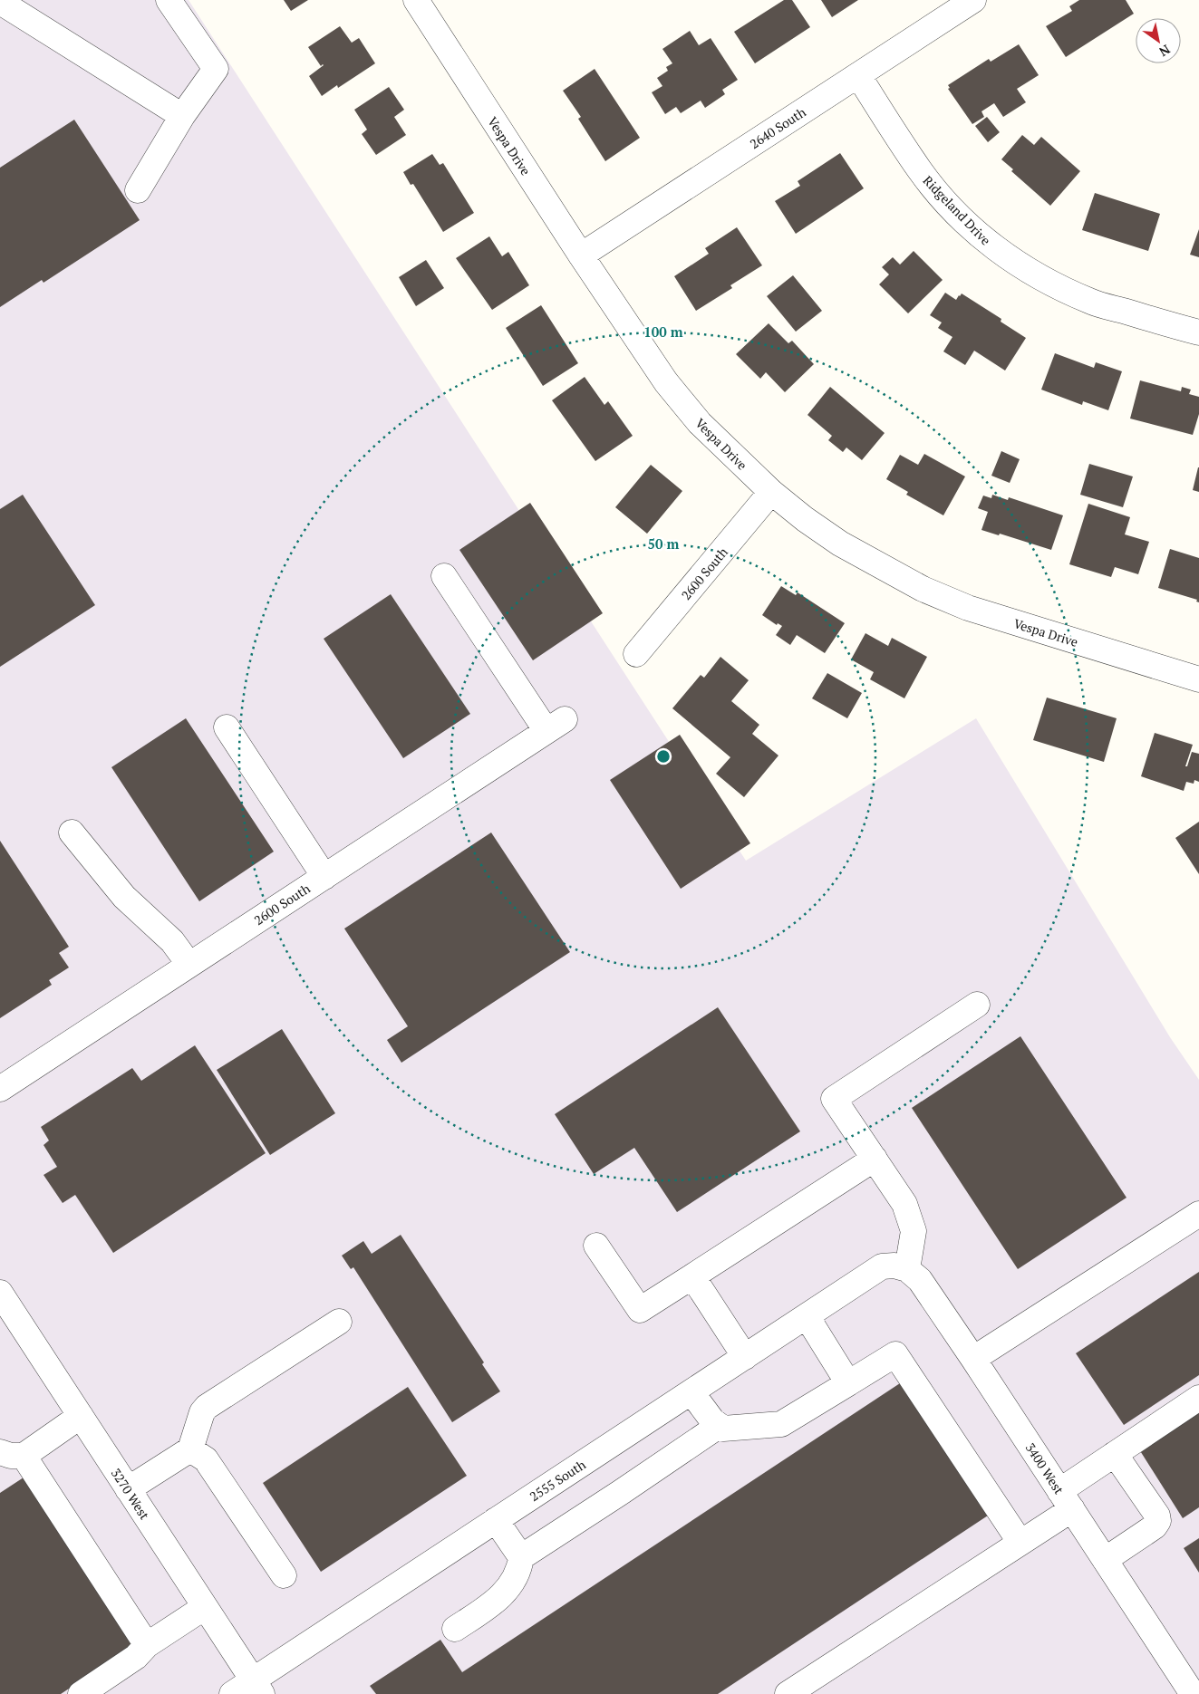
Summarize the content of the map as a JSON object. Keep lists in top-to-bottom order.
{
  "streets": {
    "street": [
      "2640 South",
      "Vespa Drive",
      "Ridgeland Drive",
      "2600 South",
      "3400 West",
      "2555 South",
      "3270 West"
    ]
  },
  "crossings": [
    ["2640 South", "Vespa Drive"],
    ["2640 South", "Ridgeland Drive"],
    ["Vespa Drive", "2600 South"],
    ["3400 West", "2555 South"],
    ["2555 South", "3270 West"]
  ],
  "north": "bottom right",
  "rings": ["100 m", "50 m"]
}
